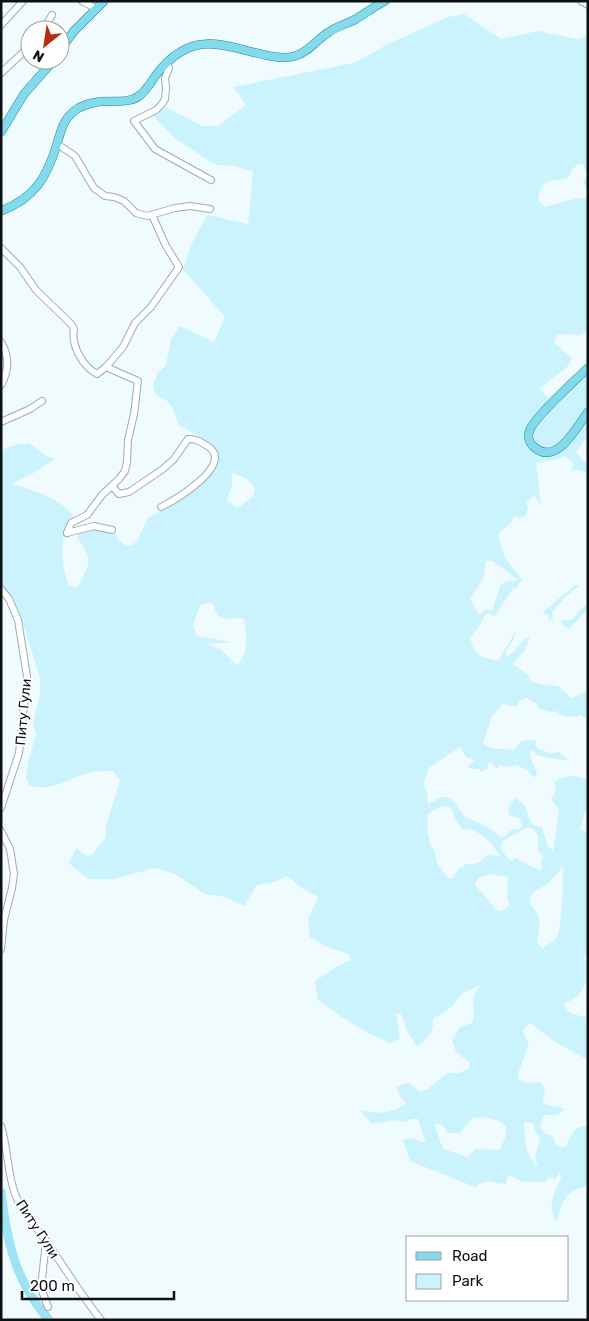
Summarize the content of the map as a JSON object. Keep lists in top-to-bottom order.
{
  "streets": {
    "street": ["Питу Гули"]
  },
  "legend": ["Road", "Park"],
  "scale_bar": "200 m",
  "north": "bottom left"
}
